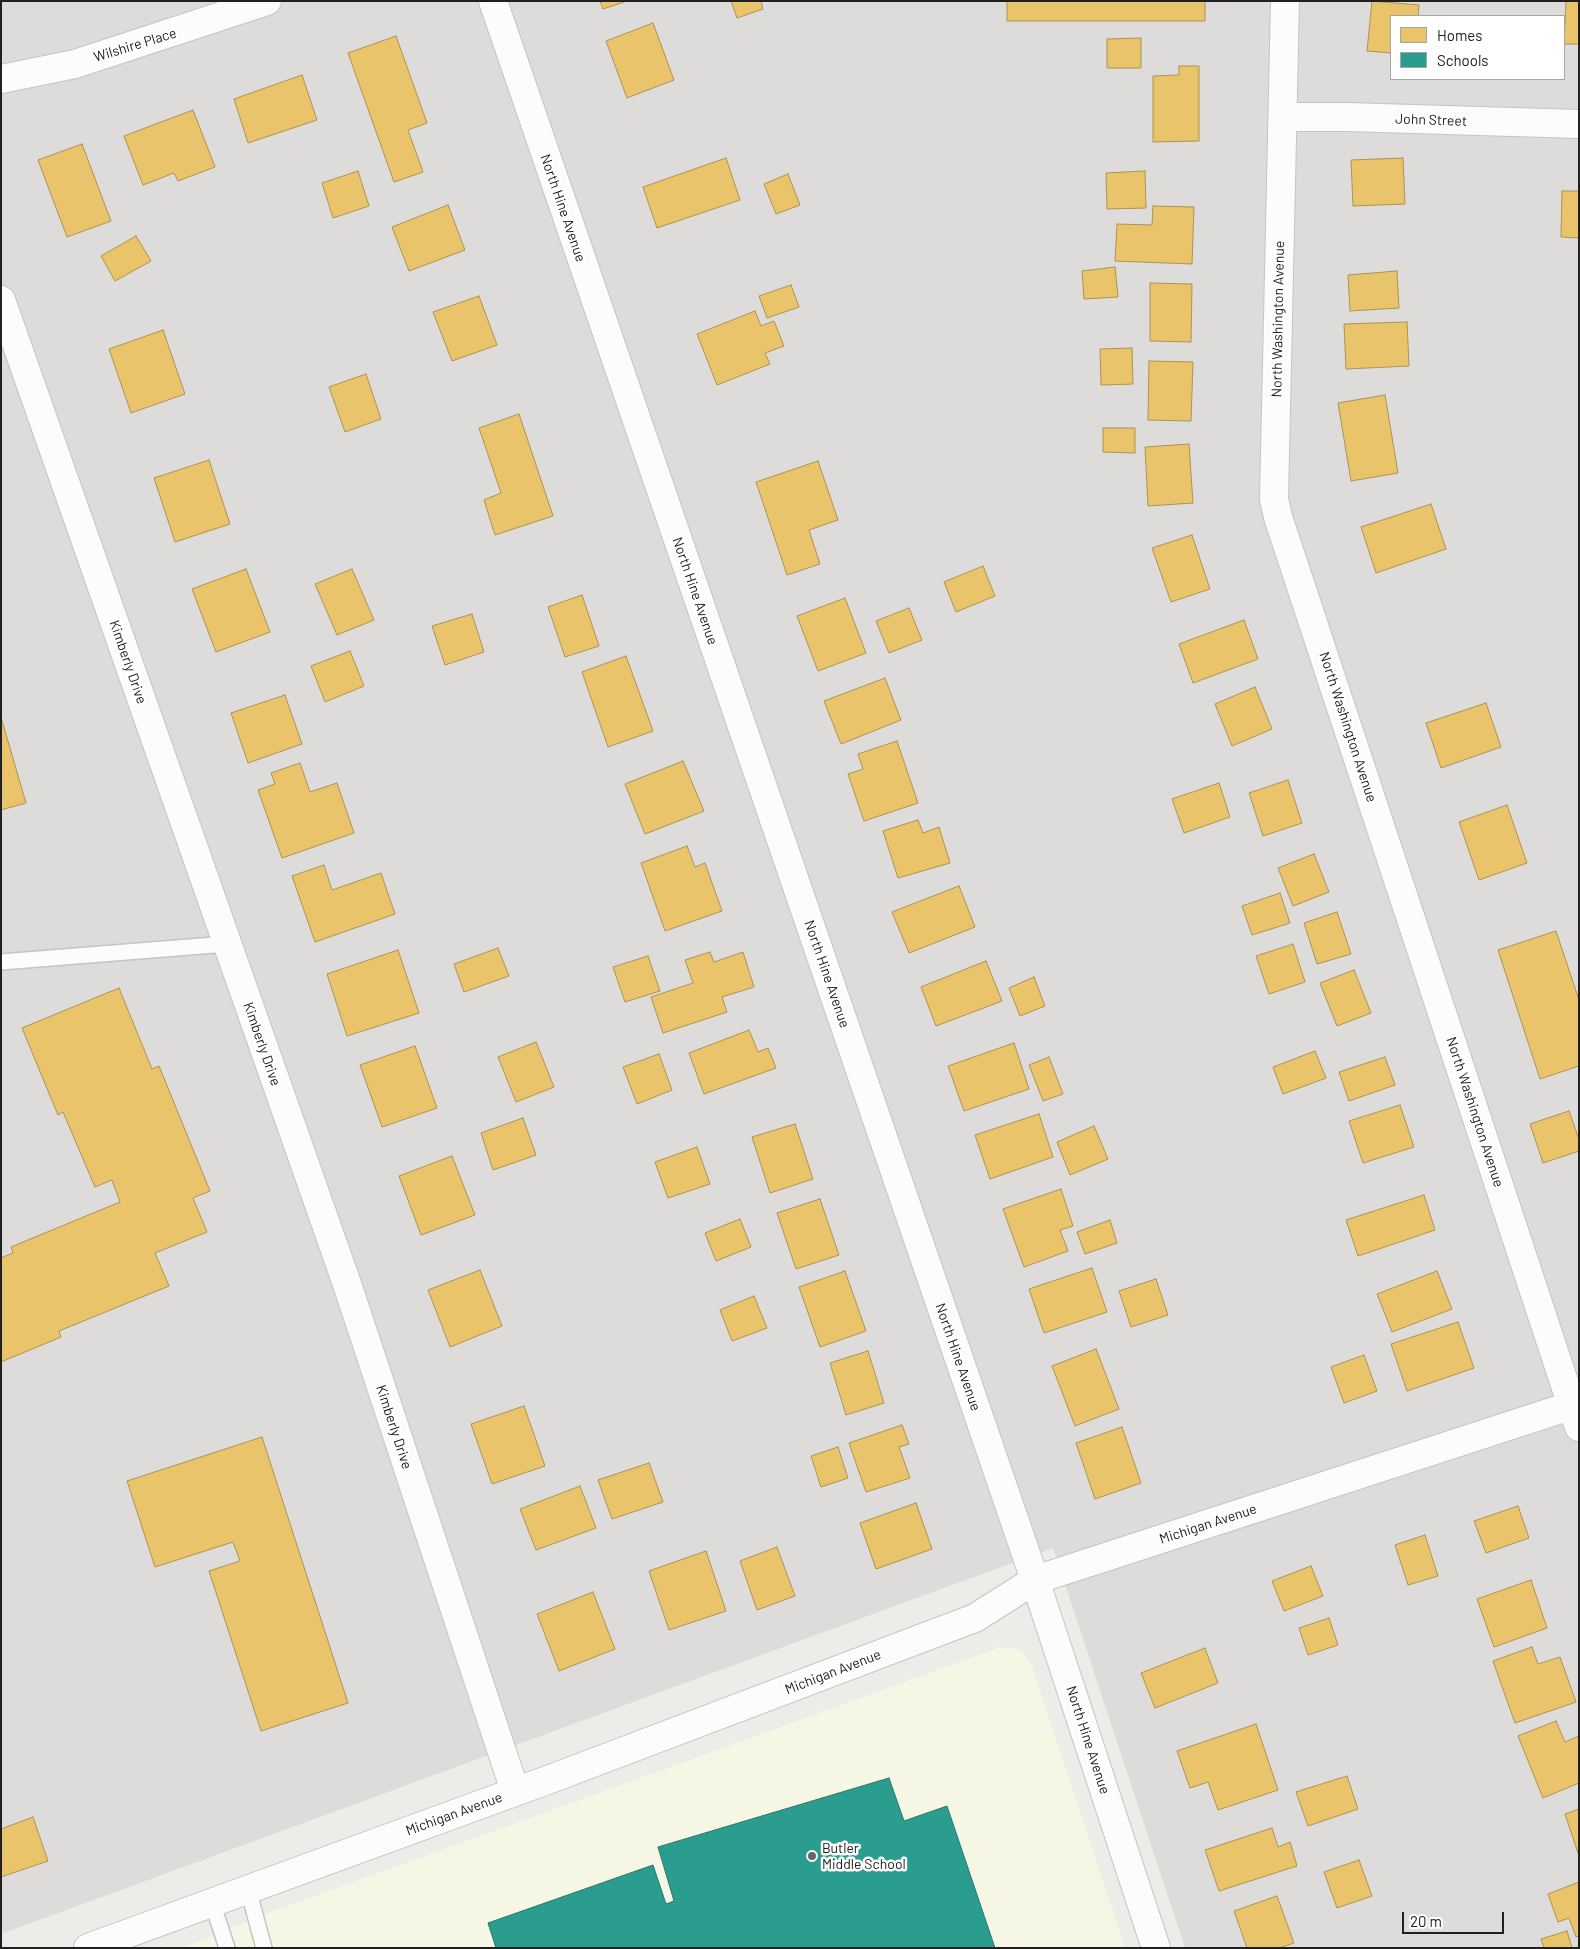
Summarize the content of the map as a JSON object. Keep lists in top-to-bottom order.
{
  "streets": {
    "street": [
      "Wilshire Place",
      "John Street",
      "North Hine Avenue",
      "North Washington Avenue",
      "Kimberly Drive",
      "Michigan Avenue"
    ]
  },
  "crossings": [
    ["John Street", "North Washington Avenue"],
    ["North Hine Avenue", "Michigan Avenue"],
    ["North Washington Avenue", "Michigan Avenue"],
    ["Kimberly Drive", "Michigan Avenue"]
  ],
  "places": ["Butler Middle School"],
  "legend": ["Homes", "Schools"],
  "scale_bar": "20 m"
}
